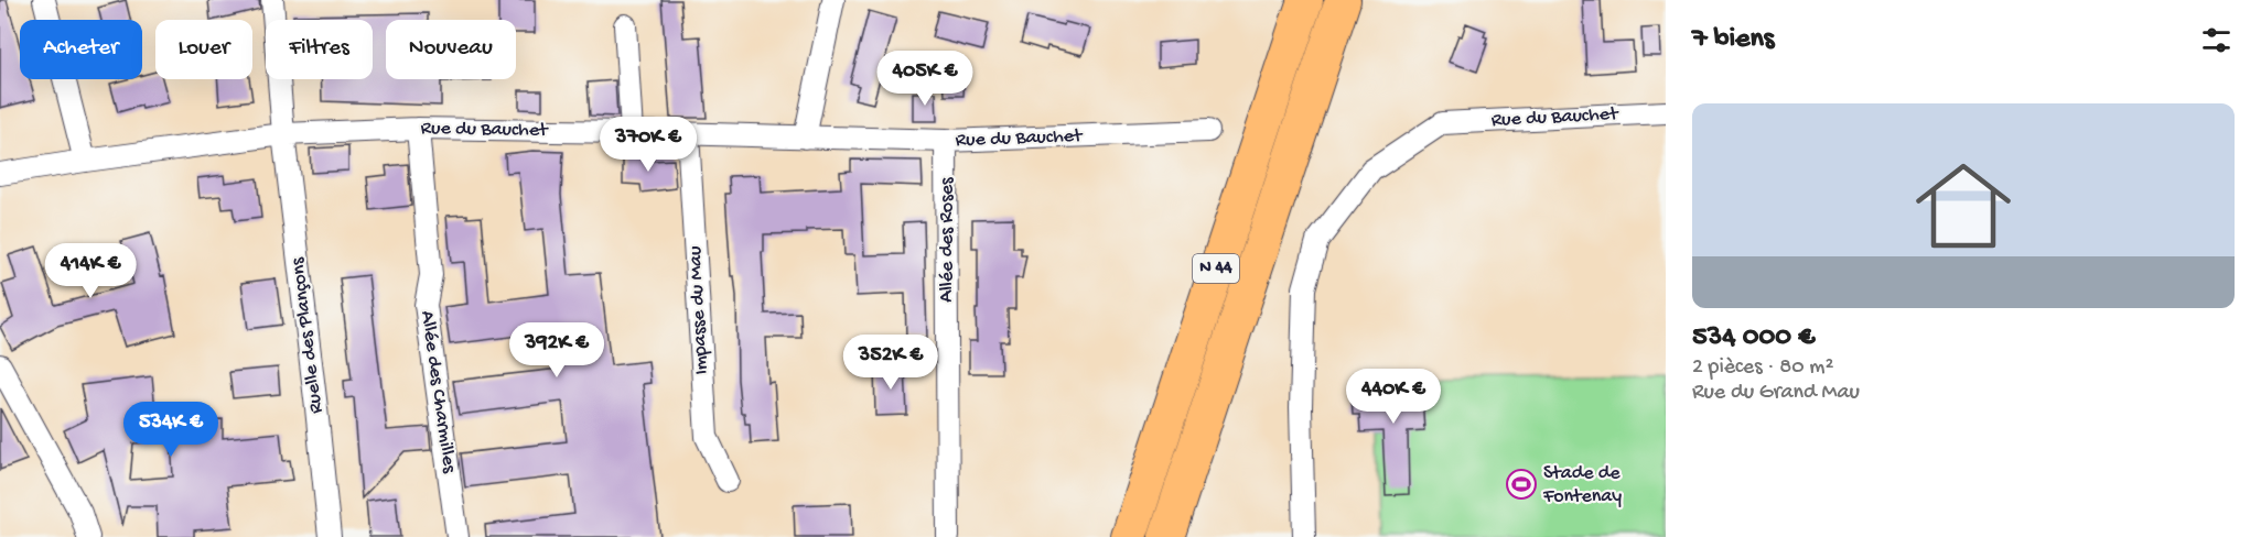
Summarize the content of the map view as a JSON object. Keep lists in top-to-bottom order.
{
  "streets": {
    "main road": ["N 44"],
    "street": [
      "Rue du Bauchet",
      "Allée des Roses",
      "Impasse du Mau",
      "Ruelle des Plançons",
      "Allée des Charmilles"
    ]
  },
  "crossings": [
    ["Rue du Bauchet", "Allée des Roses"],
    ["Rue du Bauchet", "Impasse du Mau"],
    ["Rue du Bauchet", "Ruelle des Plançons"],
    ["Rue du Bauchet", "Allée des Charmilles"]
  ],
  "places": {
    "sports": ["Stade de Fontenay"]
  },
  "page": {
    "heading": "7 biens",
    "chip": [
      "Acheter",
      "Louer",
      "Filtres",
      "Nouveau"
    ],
    "price": [
      "405K €",
      "370K €",
      "414K €",
      "392K €",
      "352K €",
      "440K €",
      "534K €"
    ],
    "list": [
      {
        "name": "534 000 €",
        "note": "2 pièces · 80 m² · Rue du Grand Mau"
      }
    ]
  }
}
